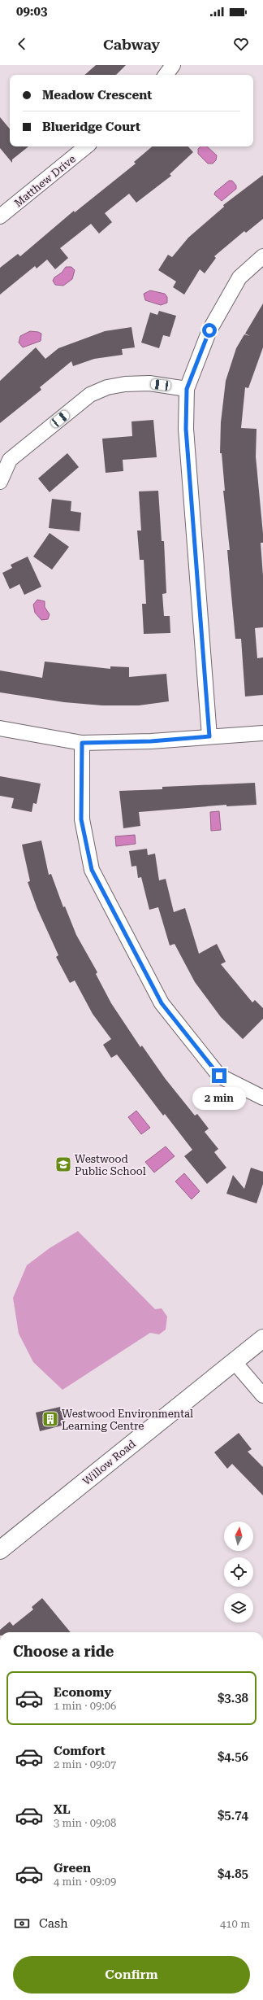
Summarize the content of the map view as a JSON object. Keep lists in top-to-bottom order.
{
  "streets": {
    "main road": ["Willow Road"],
    "street": ["Matthew Drive"]
  },
  "places": {
    "school or university": ["Westwood Public School"],
    "building": ["Westwood Environmental Learning Centre"]
  },
  "north": "top",
  "page": {
    "status": "09:03",
    "header": "Cabway",
    "banner": ["Meadow Crescent", "Blueridge Court"],
    "bubble": "2 min",
    "heading": "Choose a ride",
    "list": [
      {
        "name": "Economy",
        "note": "1 min · 09:06",
        "value": "$3.38"
      },
      {
        "name": "Comfort",
        "note": "2 min · 09:07",
        "value": "$4.56"
      },
      {
        "name": "XL",
        "note": "3 min · 09:08",
        "value": "$5.74"
      },
      {
        "name": "Green",
        "note": "4 min · 09:09",
        "value": "$4.85"
      }
    ],
    "pay": ["Cash", "410 m"],
    "buttons": "Confirm"
  }
}
